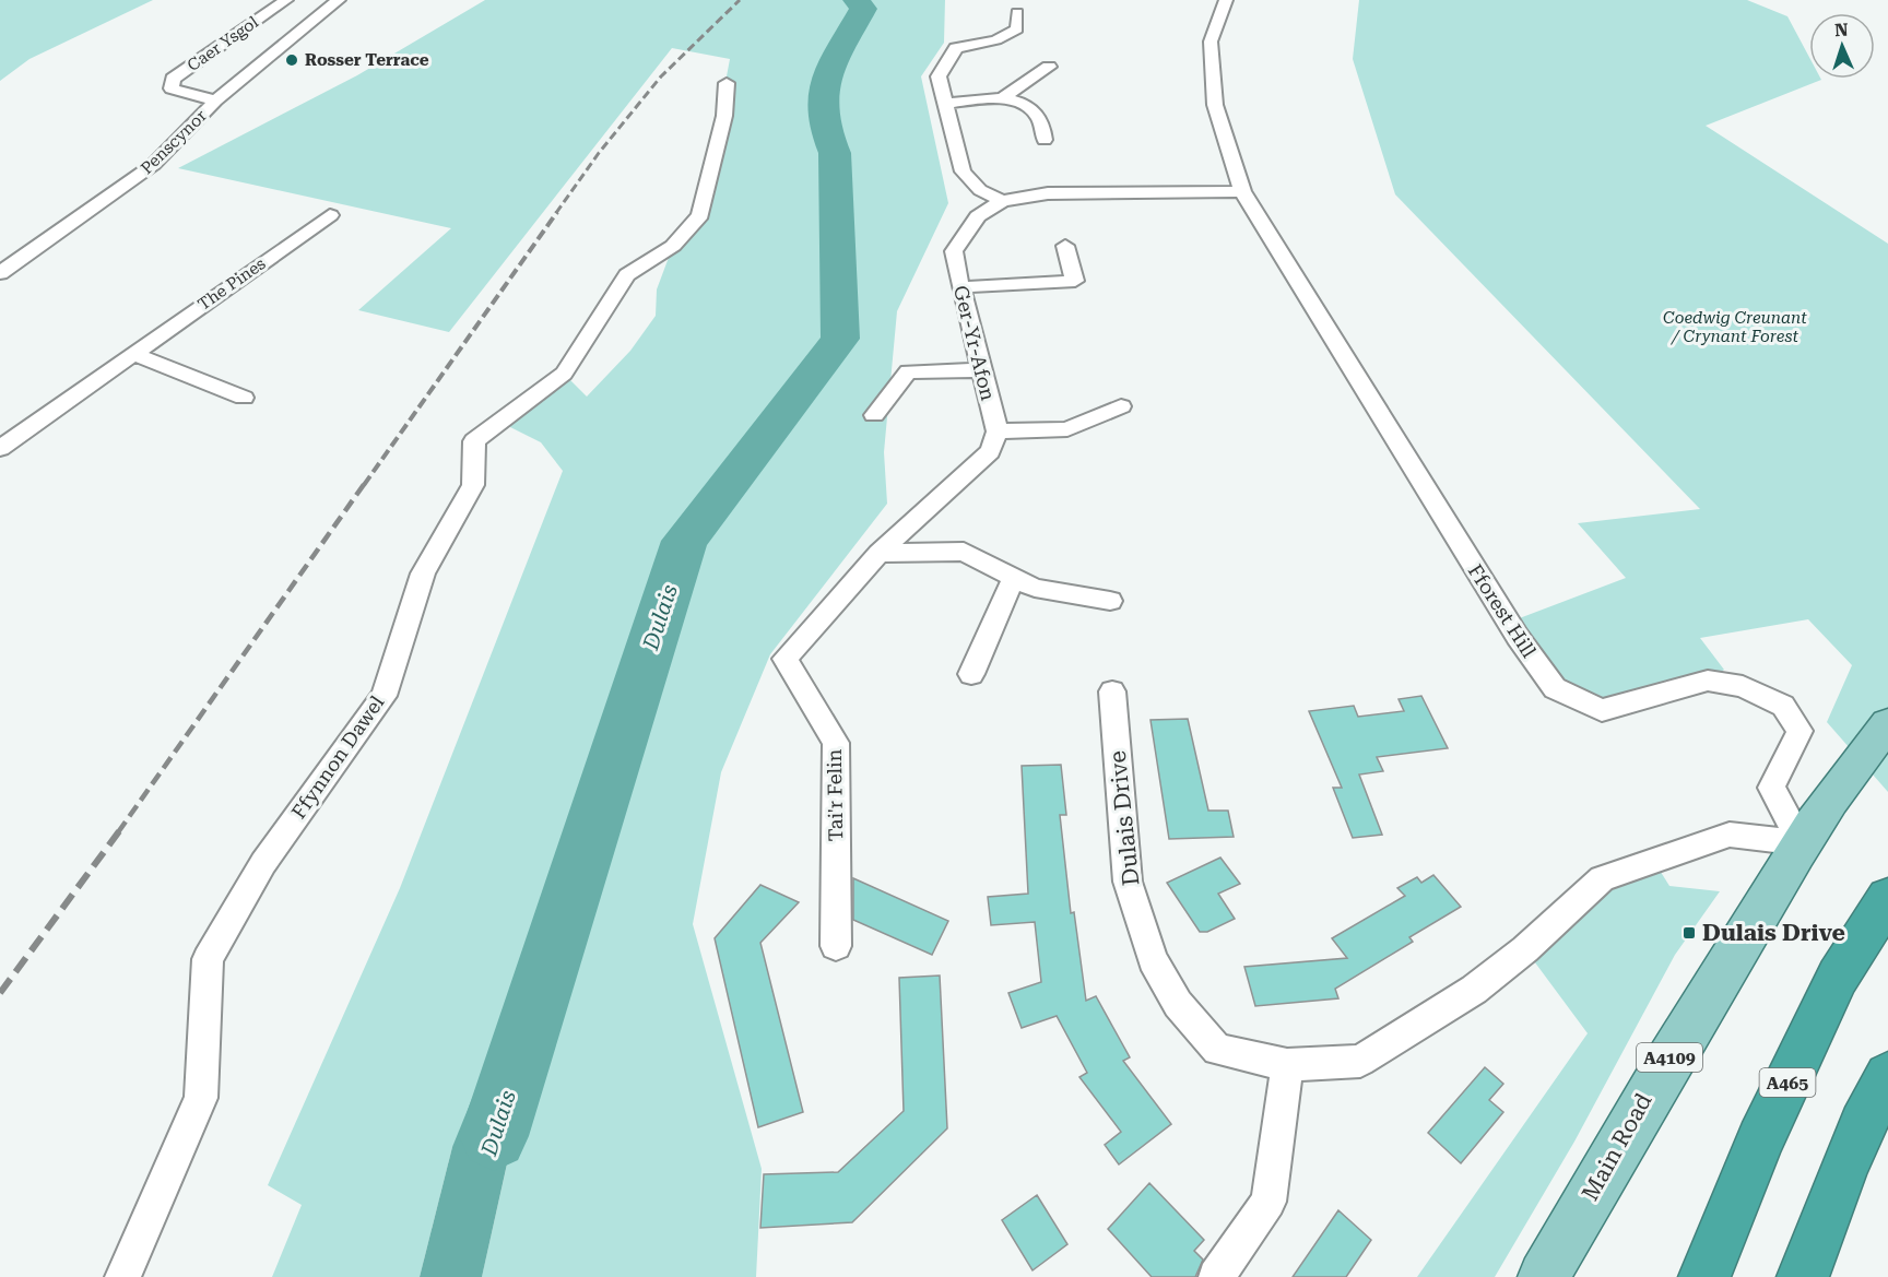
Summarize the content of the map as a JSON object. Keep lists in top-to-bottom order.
{
  "streets": {
    "highway": ["A465"],
    "main road": ["A4109", "Main Road"],
    "street": [
      "Caer Ysgol",
      "Penscynor",
      "The Pines",
      "Ger-Yr-Afon",
      "Fforest Hill",
      "Ffynnon Dawel",
      "Tai'r Felin",
      "Dulais Drive"
    ]
  },
  "crossings": [
    ["Caer Ysgol", "Penscynor"],
    ["Ger-Yr-Afon", "Fforest Hill"],
    ["Fforest Hill", "Dulais Drive"],
    ["Fforest Hill", "Main Road"],
    ["Dulais Drive", "Main Road"]
  ],
  "water": ["Dulais"],
  "parks": ["Coedwig Creunant / Crynant Forest"],
  "places": {
    "other": ["Rosser Terrace"],
    "transit": ["Dulais Drive"]
  },
  "north": "top"
}
